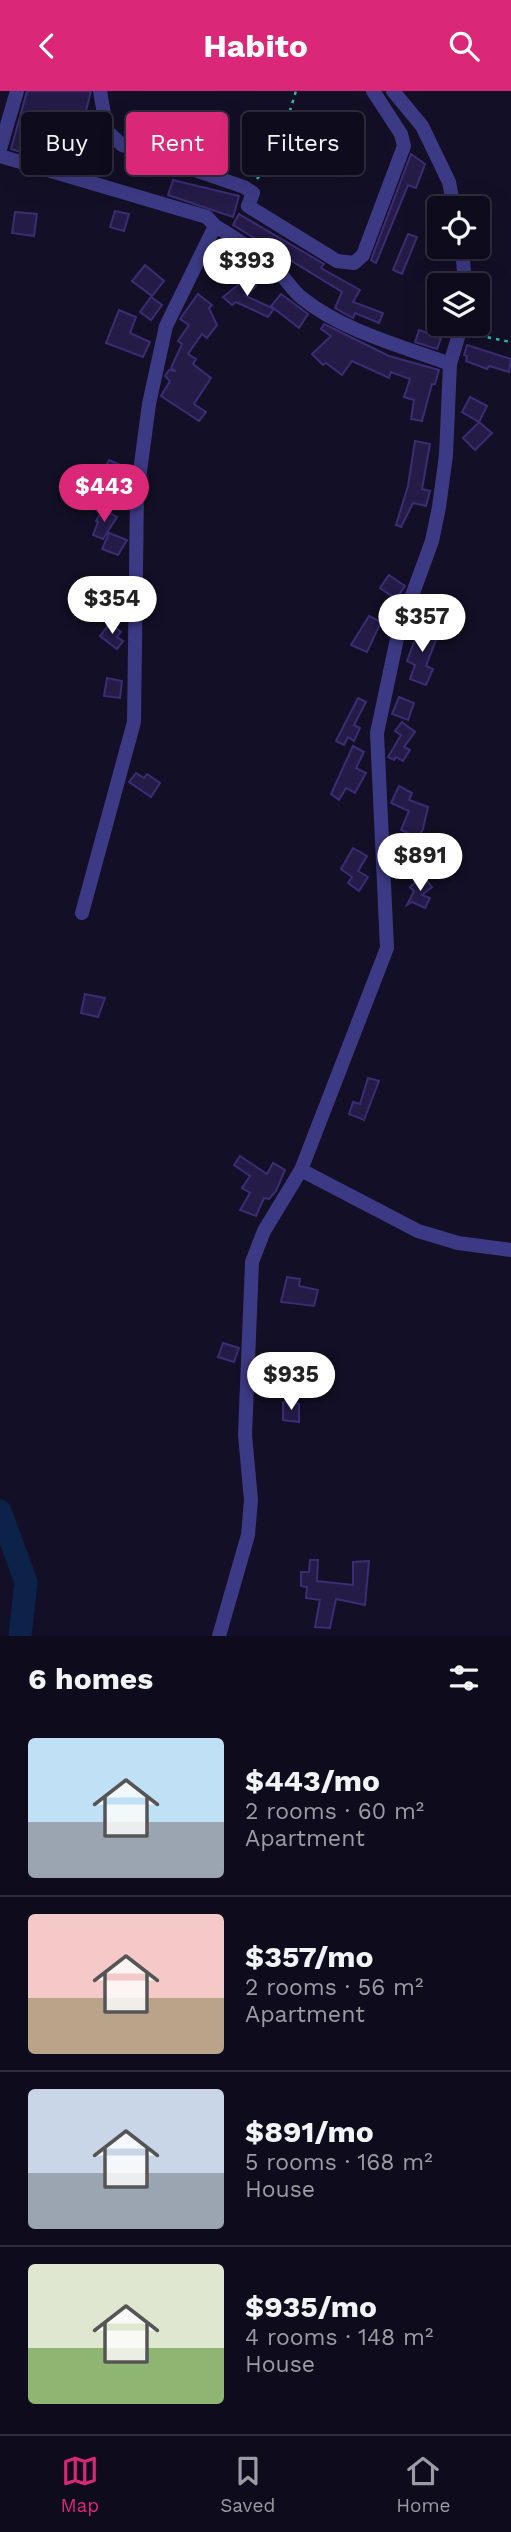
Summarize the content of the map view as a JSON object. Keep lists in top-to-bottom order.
{
  "page": {
    "header": "Habito",
    "chip": ["Buy", "Rent", "Filters"],
    "price": [
      "$393",
      "$443",
      "$354",
      "$357",
      "$891",
      "$935"
    ],
    "heading": "6 homes",
    "list": [
      {
        "name": "$443/mo",
        "note": "2 rooms · 60 m² · Apartment"
      },
      {
        "name": "$357/mo",
        "note": "2 rooms · 56 m² · Apartment"
      },
      {
        "name": "$891/mo",
        "note": "5 rooms · 168 m² · House"
      },
      {
        "name": "$935/mo",
        "note": "4 rooms · 148 m² · House"
      }
    ],
    "tabs": ["Map", "Saved", "Home"]
  }
}
